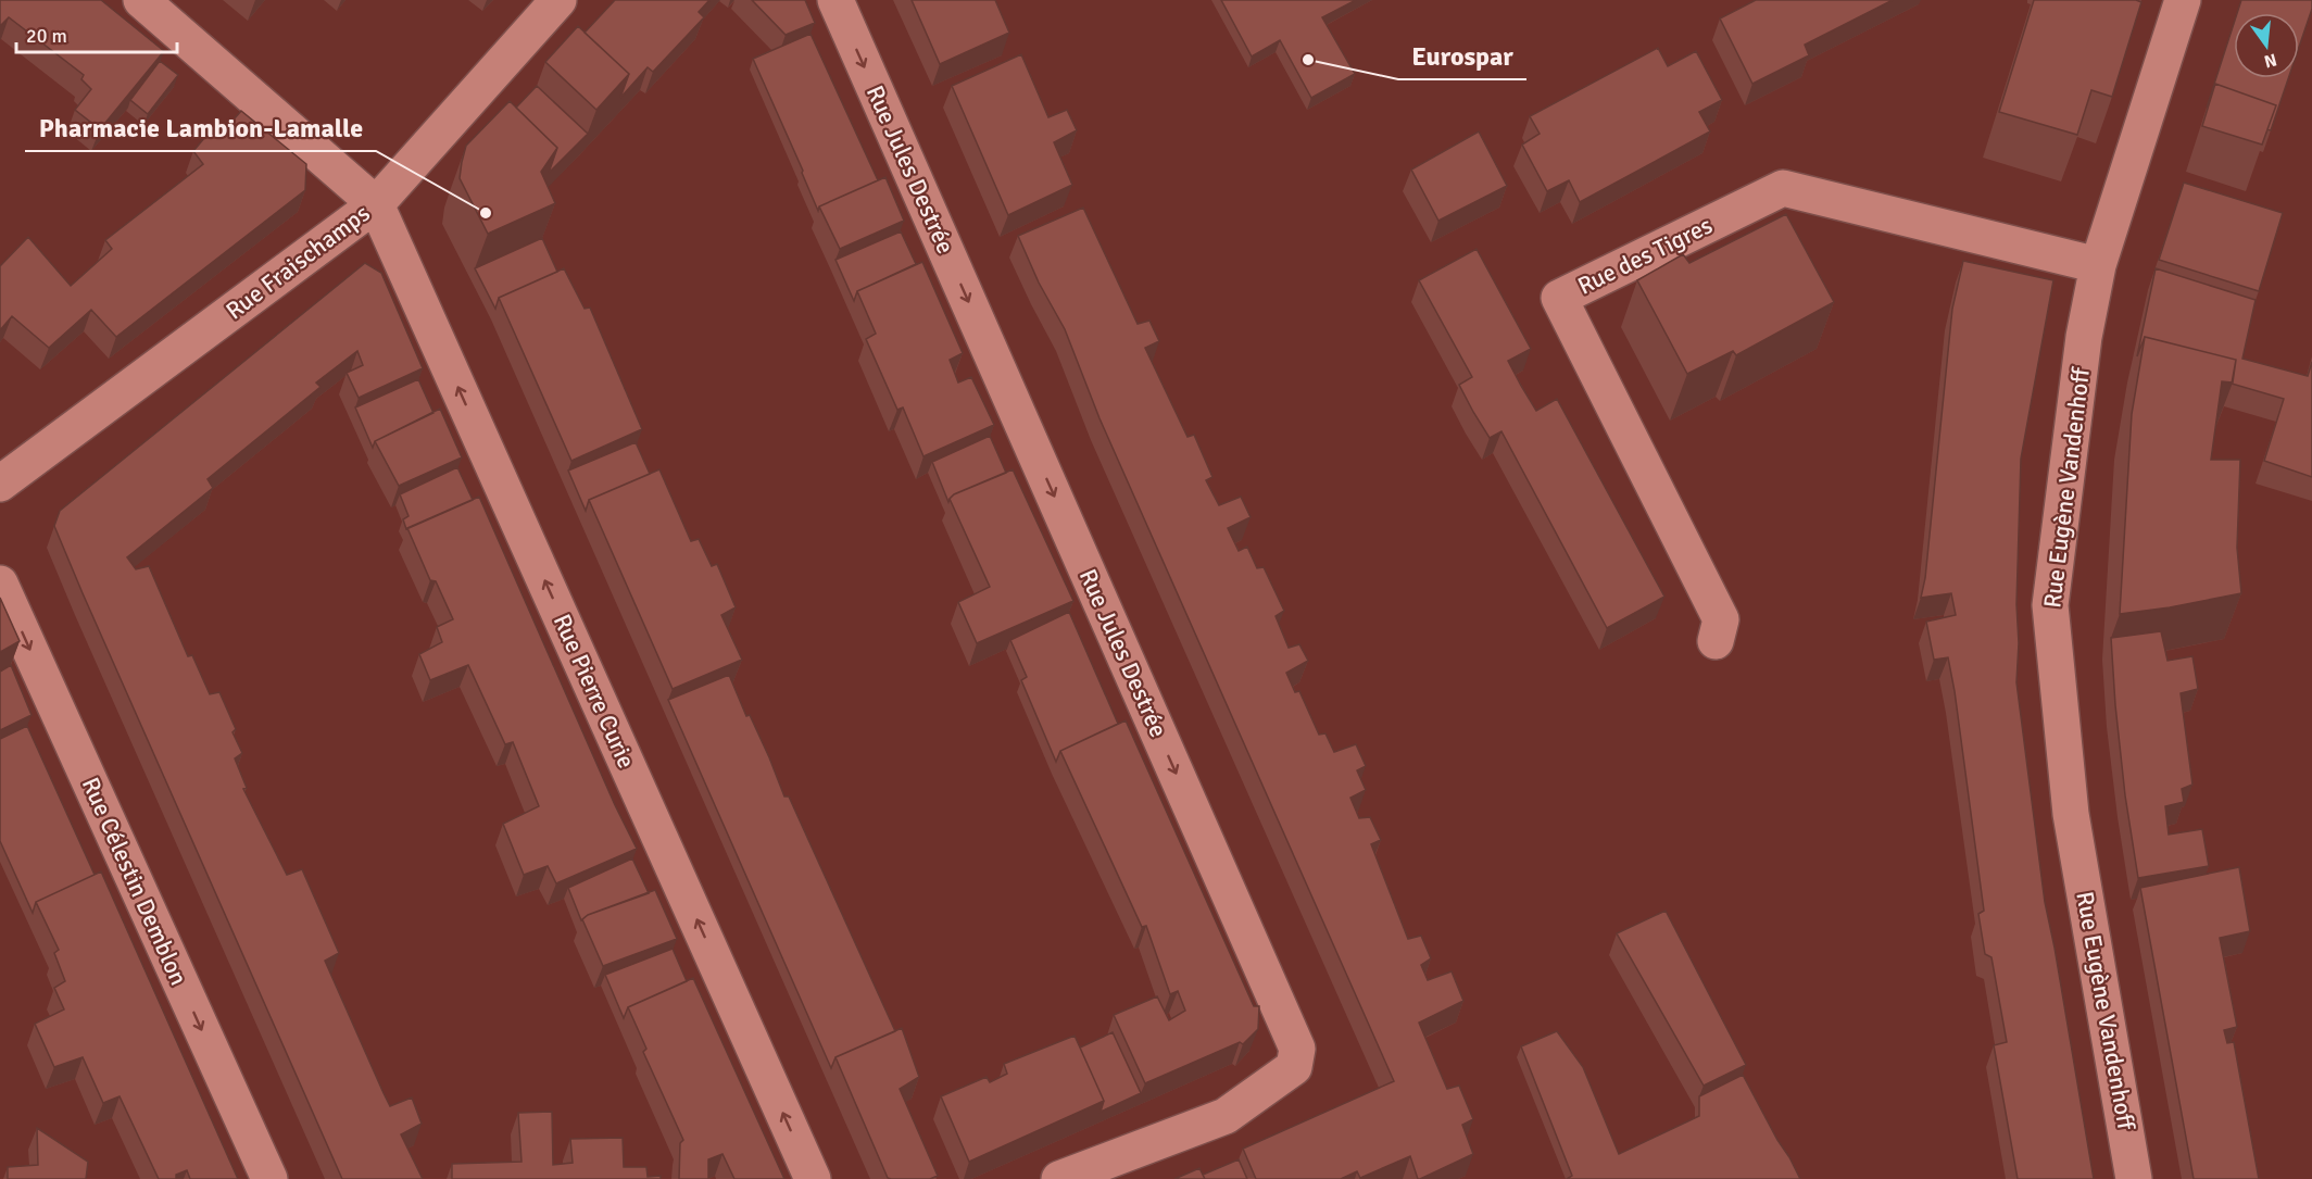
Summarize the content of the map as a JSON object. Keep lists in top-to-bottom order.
{
  "streets": {
    "street": [
      "Rue Jules Destrée",
      "Rue des Tigres",
      "Rue Fraischamps",
      "Rue Eugène Vandenhoff",
      "Rue Pierre Curie",
      "Rue Célestin Demblon"
    ]
  },
  "crossings": [
    ["Rue des Tigres", "Rue Eugène Vandenhoff"],
    ["Rue Fraischamps", "Rue Pierre Curie"]
  ],
  "one_way": ["Rue Jules Destrée", "Rue Pierre Curie", "Rue Célestin Demblon"],
  "places": ["Eurospar", "Pharmacie Lambion-Lamalle"],
  "scale_bar": "20 m",
  "north": "bottom"
}
